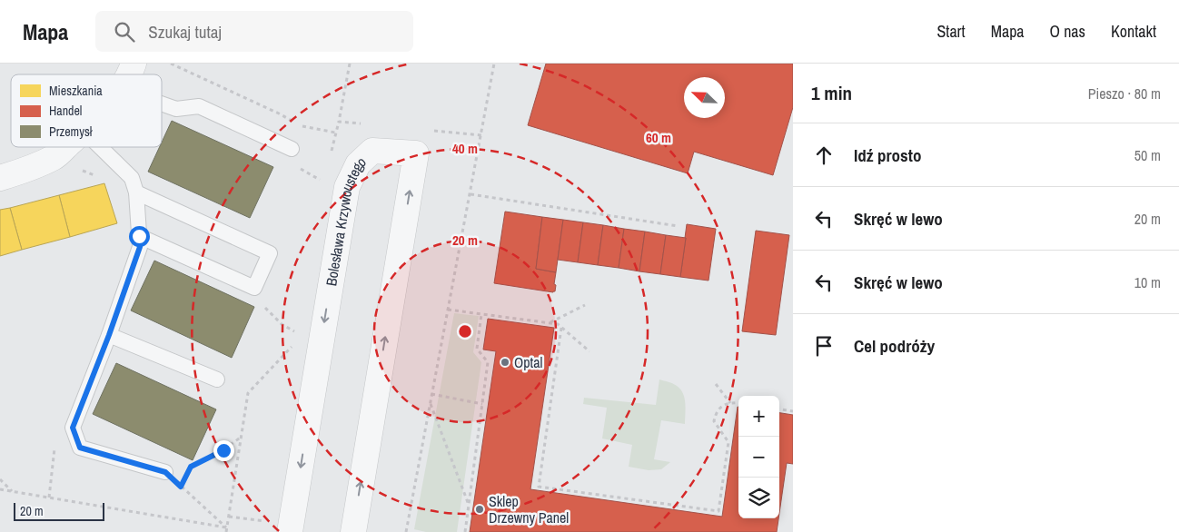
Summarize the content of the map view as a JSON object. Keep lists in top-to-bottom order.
{
  "streets": {
    "street": ["Bolesława Krzywoustego"]
  },
  "places": ["Optal", "Sklep Drzewny Panel"],
  "legend": ["Mieszkania", "Handel", "Przemysł"],
  "scale_bar": "20 m",
  "north": "top left",
  "page": {
    "header": "Mapa",
    "search": "Szukaj tutaj",
    "nav": [
      "Start",
      "Mapa",
      "O nas",
      "Kontakt"
    ],
    "heading": ["1 min", "Pieszo · 80 m"],
    "list": [
      ["Idź prosto", "50 m"],
      ["Skręć w lewo", "20 m"],
      ["Skręć w lewo", "10 m"],
      "Cel podróży"
    ],
    "map_buttons": ["+", "−"],
    "scale": "20 m"
  },
  "rings": ["60 m", "40 m", "20 m"]
}
